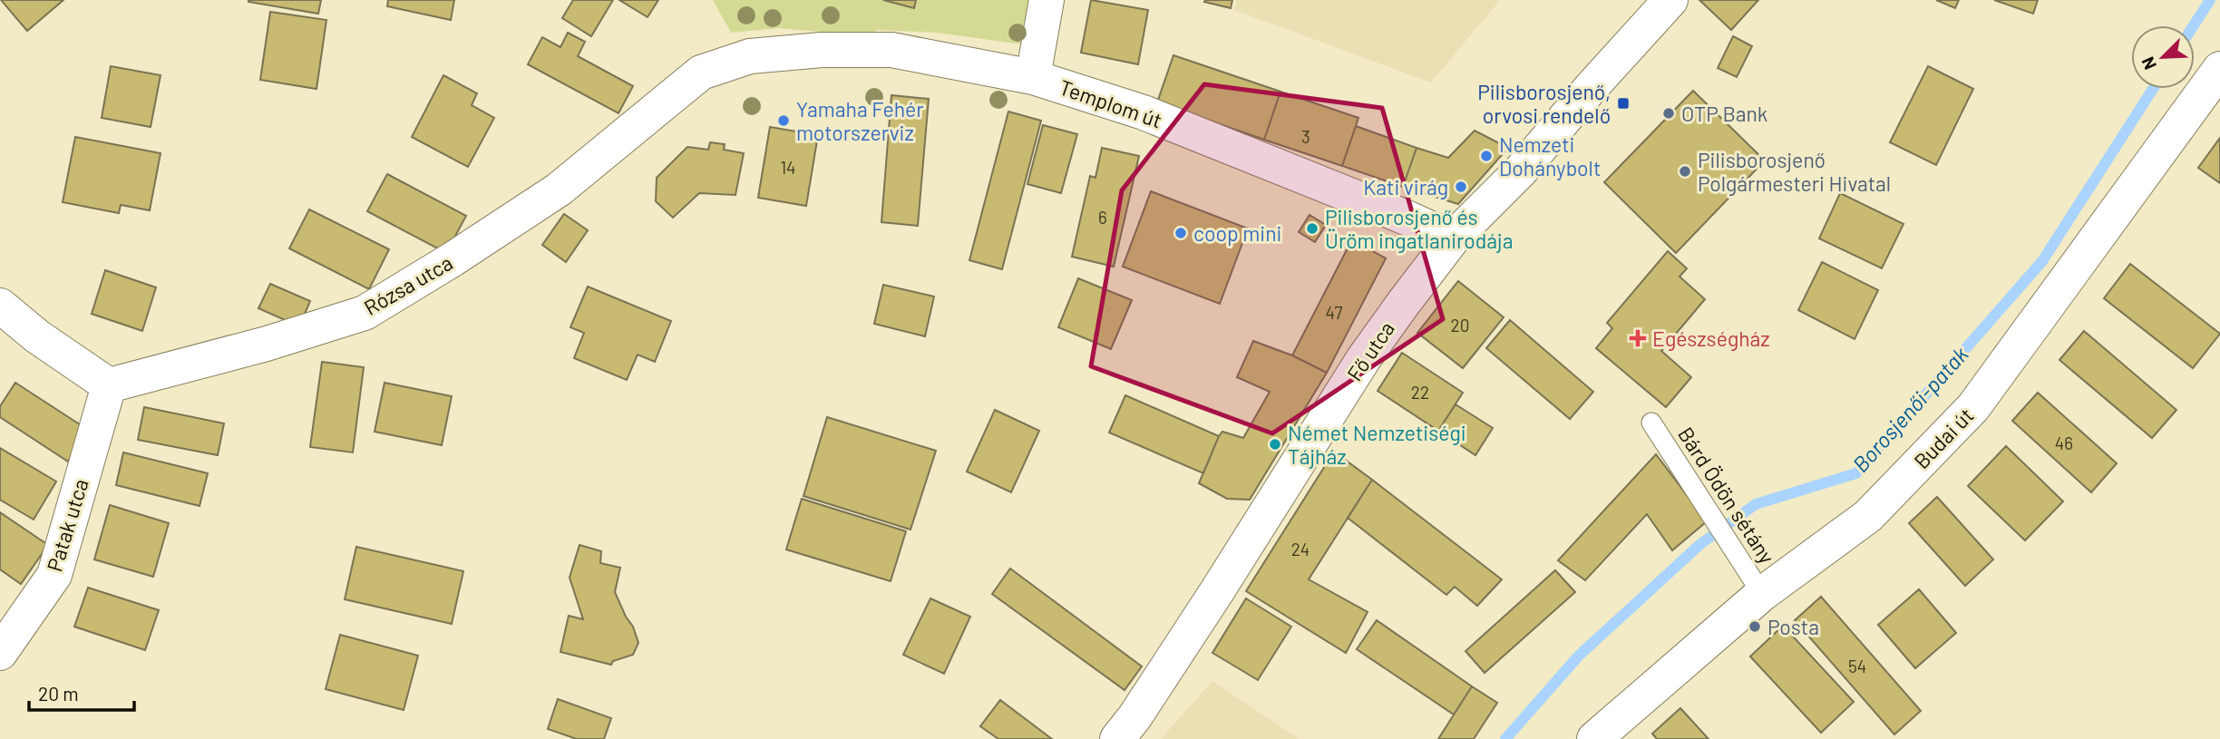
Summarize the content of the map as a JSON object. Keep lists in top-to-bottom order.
{
  "streets": {
    "street": [
      "Templom út",
      "Rózsa utca",
      "Fő utca",
      "Budai út",
      "Patak utca"
    ],
    "lane": ["Bárd Ödön sétány"]
  },
  "crossings": [
    ["Templom út", "Rózsa utca"],
    ["Templom út", "Fő utca"],
    ["Rózsa utca", "Patak utca"],
    ["Budai út", "Bárd Ödön sétány"]
  ],
  "water": ["Borosjenői-patak"],
  "places": {
    "transit": ["Pilisborosjenő, orvosi rendelő"],
    "other": [
      "OTP Bank",
      "Yamaha Fehér motorszerviz",
      "Nemzeti Dohánybolt",
      "Pilisborosjenő Polgármesteri Hivatal",
      "Kati virág",
      "Pilisborosjenő és Üröm ingatlanirodája",
      "coop mini",
      "Német Nemzetiségi Tájház",
      "Posta"
    ],
    "health": ["Egészségház"]
  },
  "house_numbers": [
    "3",
    "14",
    "6",
    "47",
    "20",
    "22",
    "46",
    "24",
    "54"
  ],
  "scale_bar": "20 m",
  "north": "bottom left"
}
